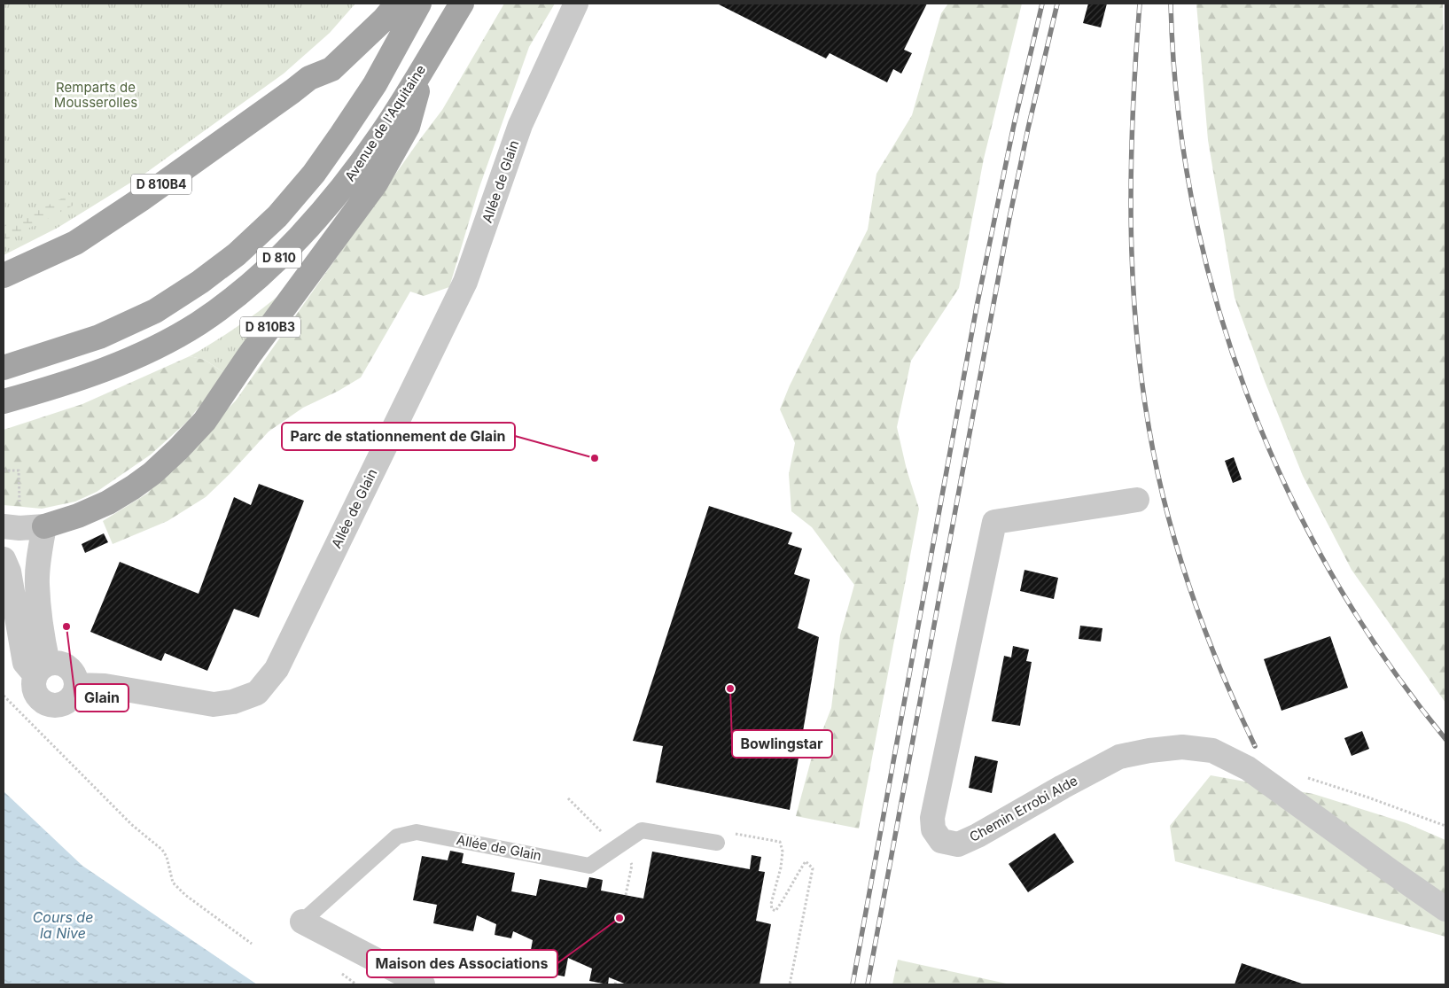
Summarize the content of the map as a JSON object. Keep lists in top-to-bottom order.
{
  "streets": {
    "main road": [
      "Avenue de l'Aquitaine",
      "D 810B4",
      "D 810",
      "D 810B3"
    ],
    "street": ["Allée de Glain", "Chemin Errobi Alde"]
  },
  "crossings": [
    ["Avenue de l'Aquitaine", "D 810B3"]
  ],
  "water": ["Cours de la Nive"],
  "parks": ["Remparts de Mousserolles"],
  "places": [
    "Parc de stationnement de Glain",
    "Glain",
    "Bowlingstar",
    "Maison des Associations"
  ]
}
